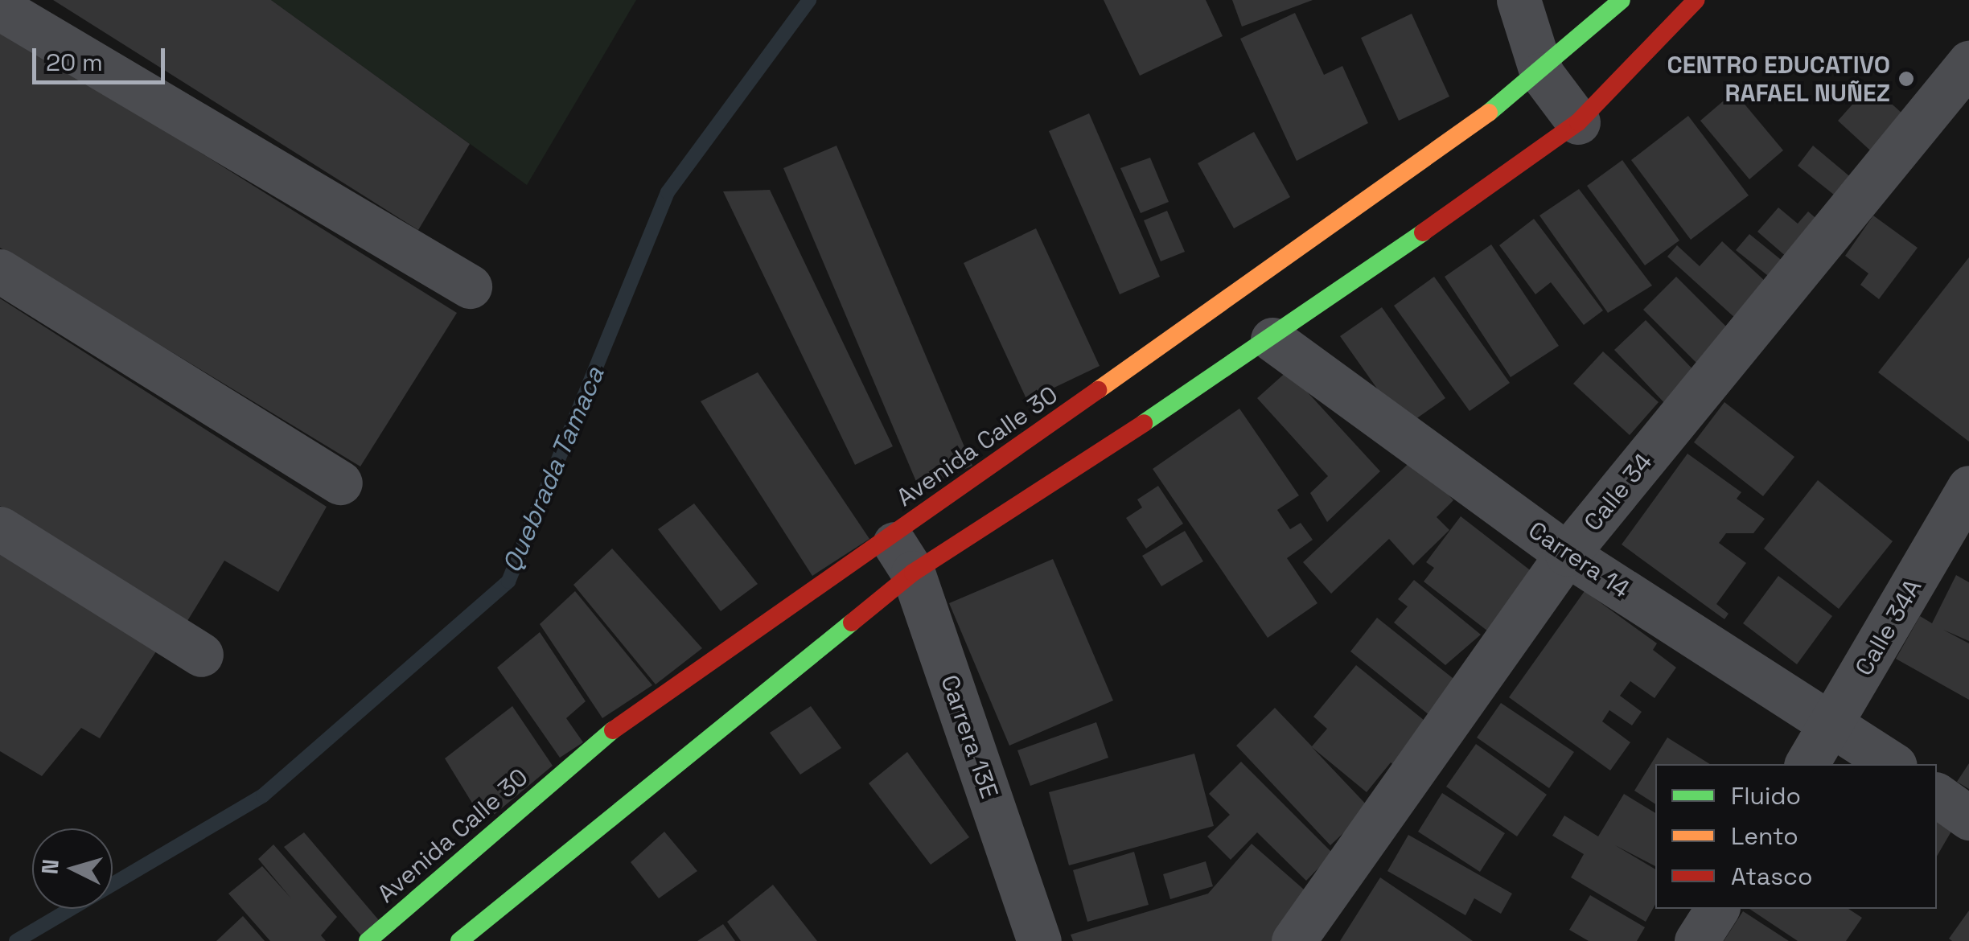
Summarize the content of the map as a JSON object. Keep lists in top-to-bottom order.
{
  "streets": {
    "main road": ["Avenida Calle 30"],
    "street": [
      "Calle 34",
      "Carrera 14",
      "Calle 34A",
      "Carrera 13E"
    ]
  },
  "crossings": [
    ["Avenida Calle 30", "Carrera 13E"],
    ["Calle 34", "Carrera 14"],
    ["Carrera 14", "Calle 34A"]
  ],
  "water": ["Quebrada Tamaca"],
  "places": ["CENTRO EDUCATIVO RAFAEL NUÑEZ"],
  "legend": ["Fluido", "Lento", "Atasco"],
  "scale_bar": "20 m",
  "north": "left"
}
